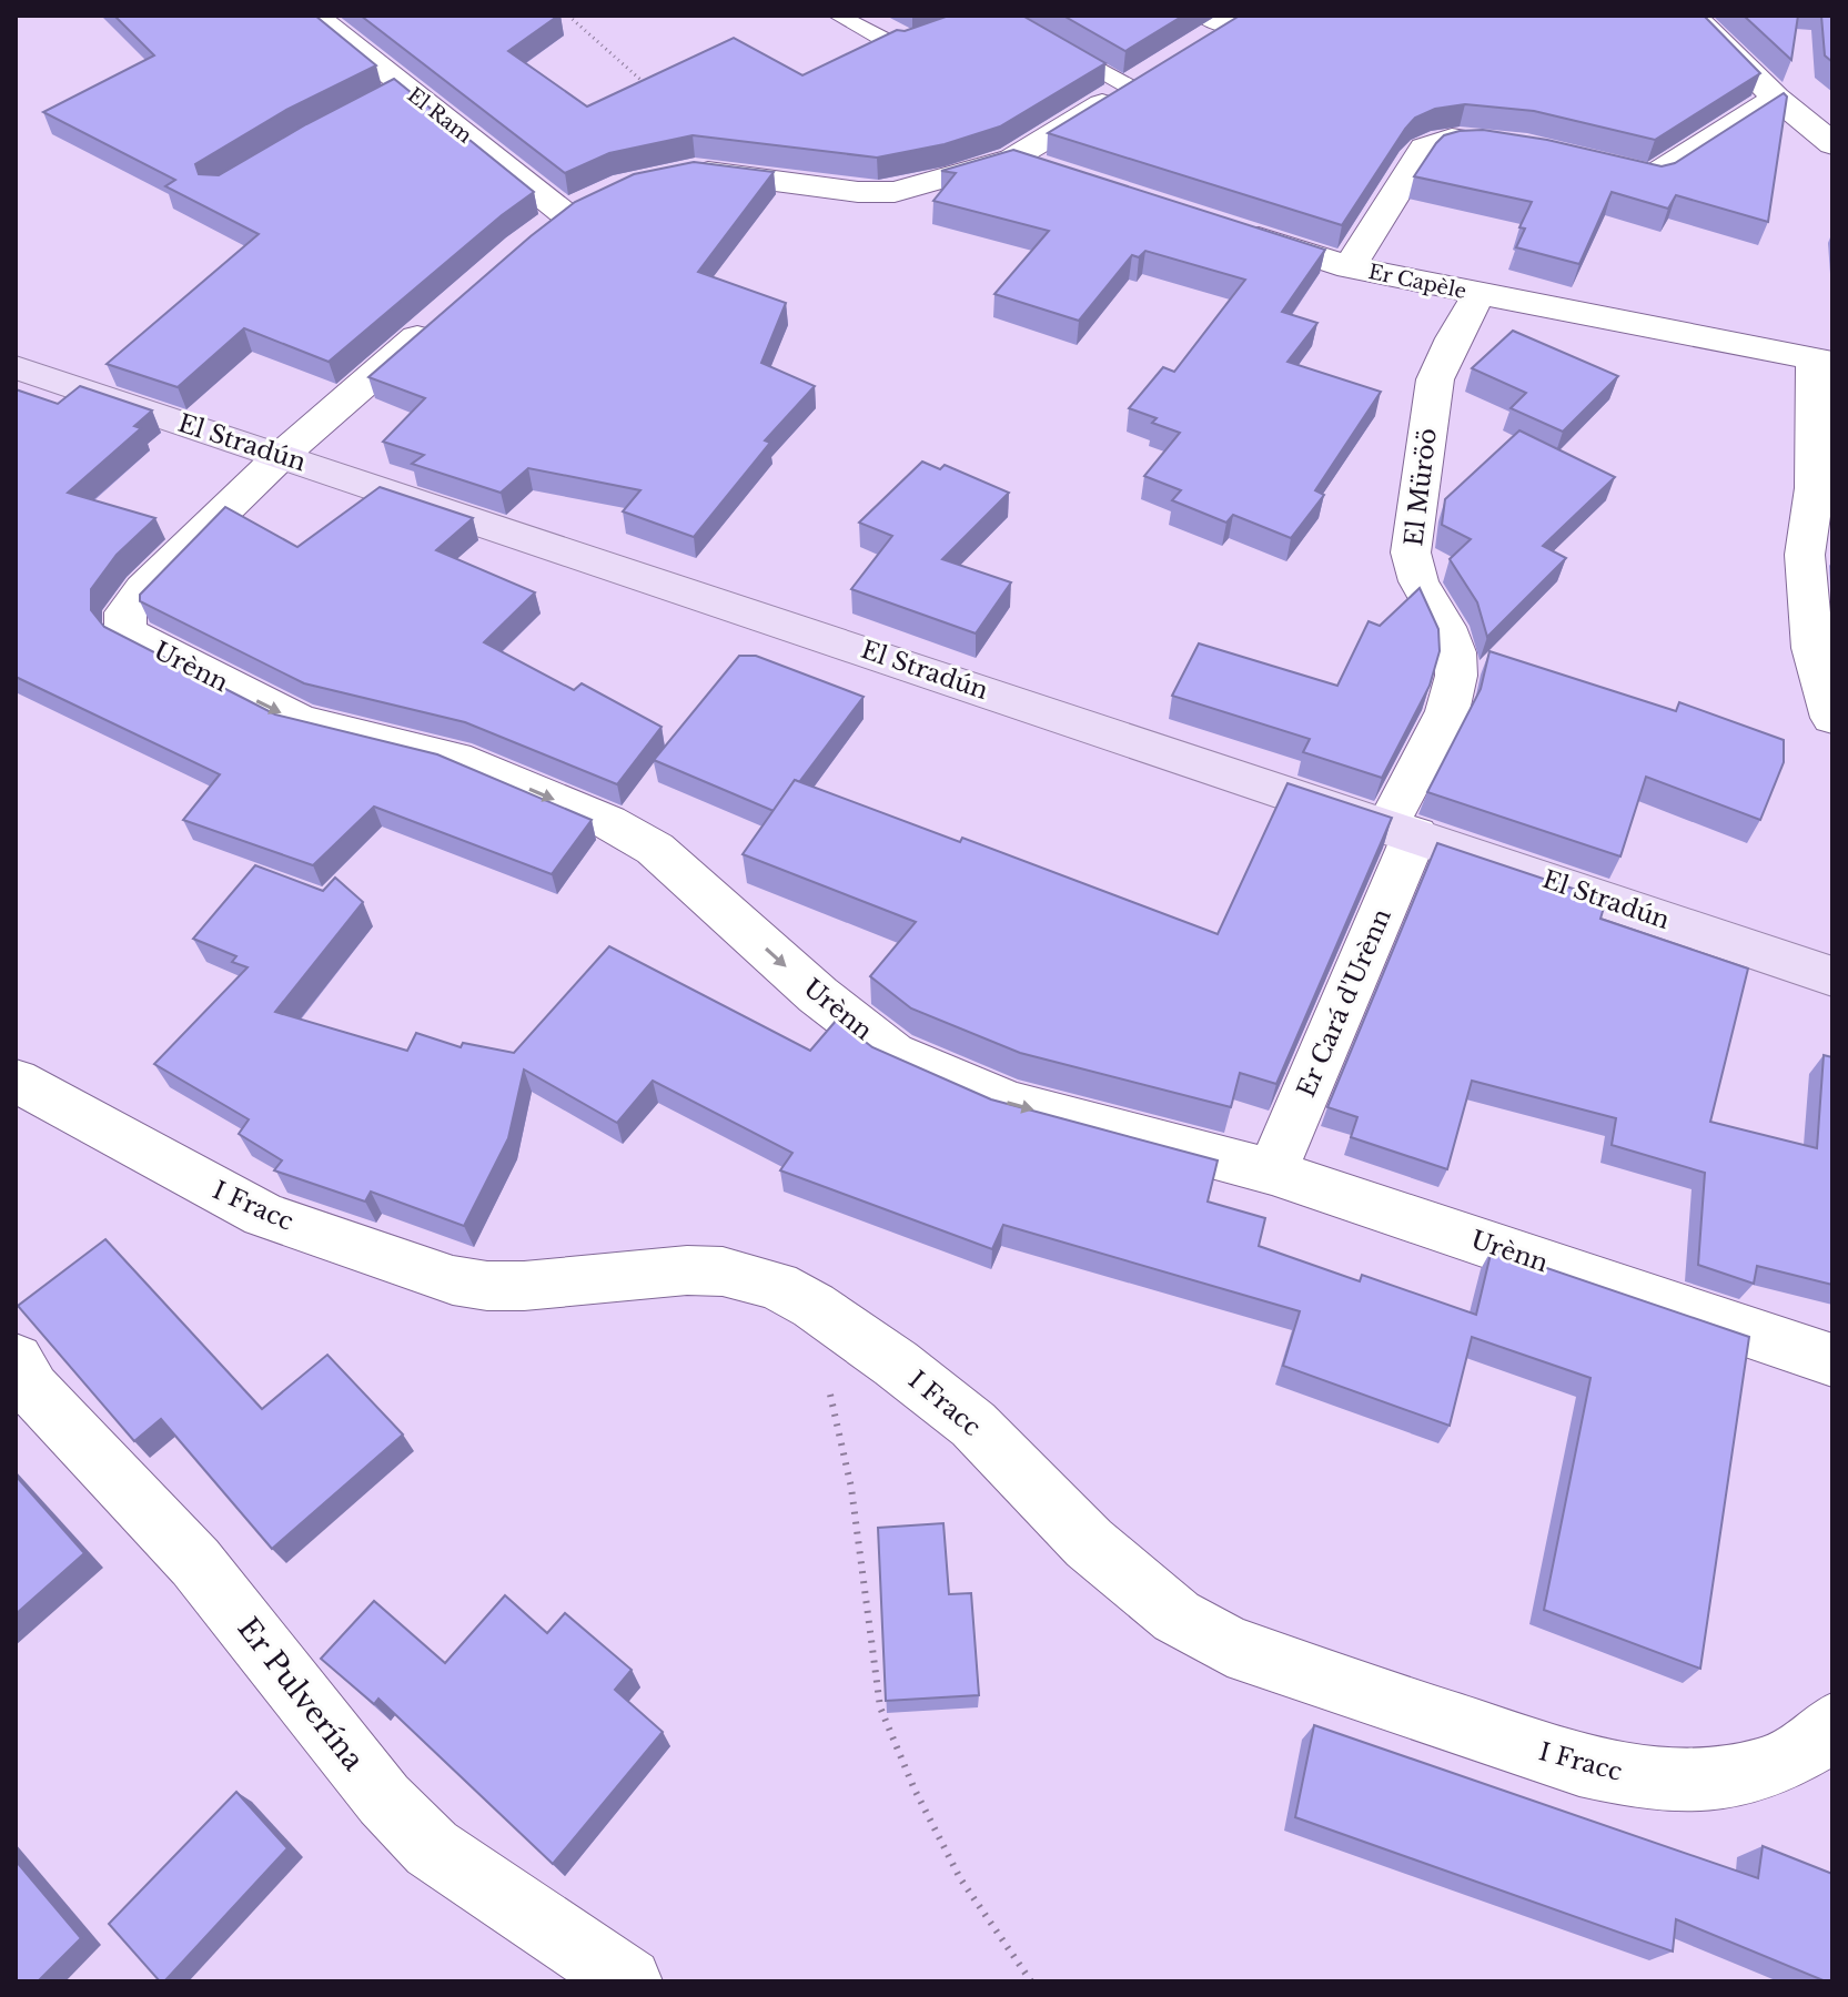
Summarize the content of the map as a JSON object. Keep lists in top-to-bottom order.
{
  "streets": {
    "main road": ["El Stradún"],
    "street": [
      "El Ram",
      "Er Capèle",
      "El Müröö",
      "Urènn",
      "Er Cará d'Urènn",
      "I Fracc",
      "Er Pulverína"
    ]
  },
  "crossings": [
    ["Er Capèle", "El Müröö"],
    ["El Stradún", "El Müröö"],
    ["El Stradún", "Urènn"],
    ["El Stradún", "Er Cará d'Urènn"],
    ["El Müröö", "Er Cará d'Urènn"],
    ["Urènn", "Er Cará d'Urènn"]
  ],
  "one_way": ["Urènn"]
}
